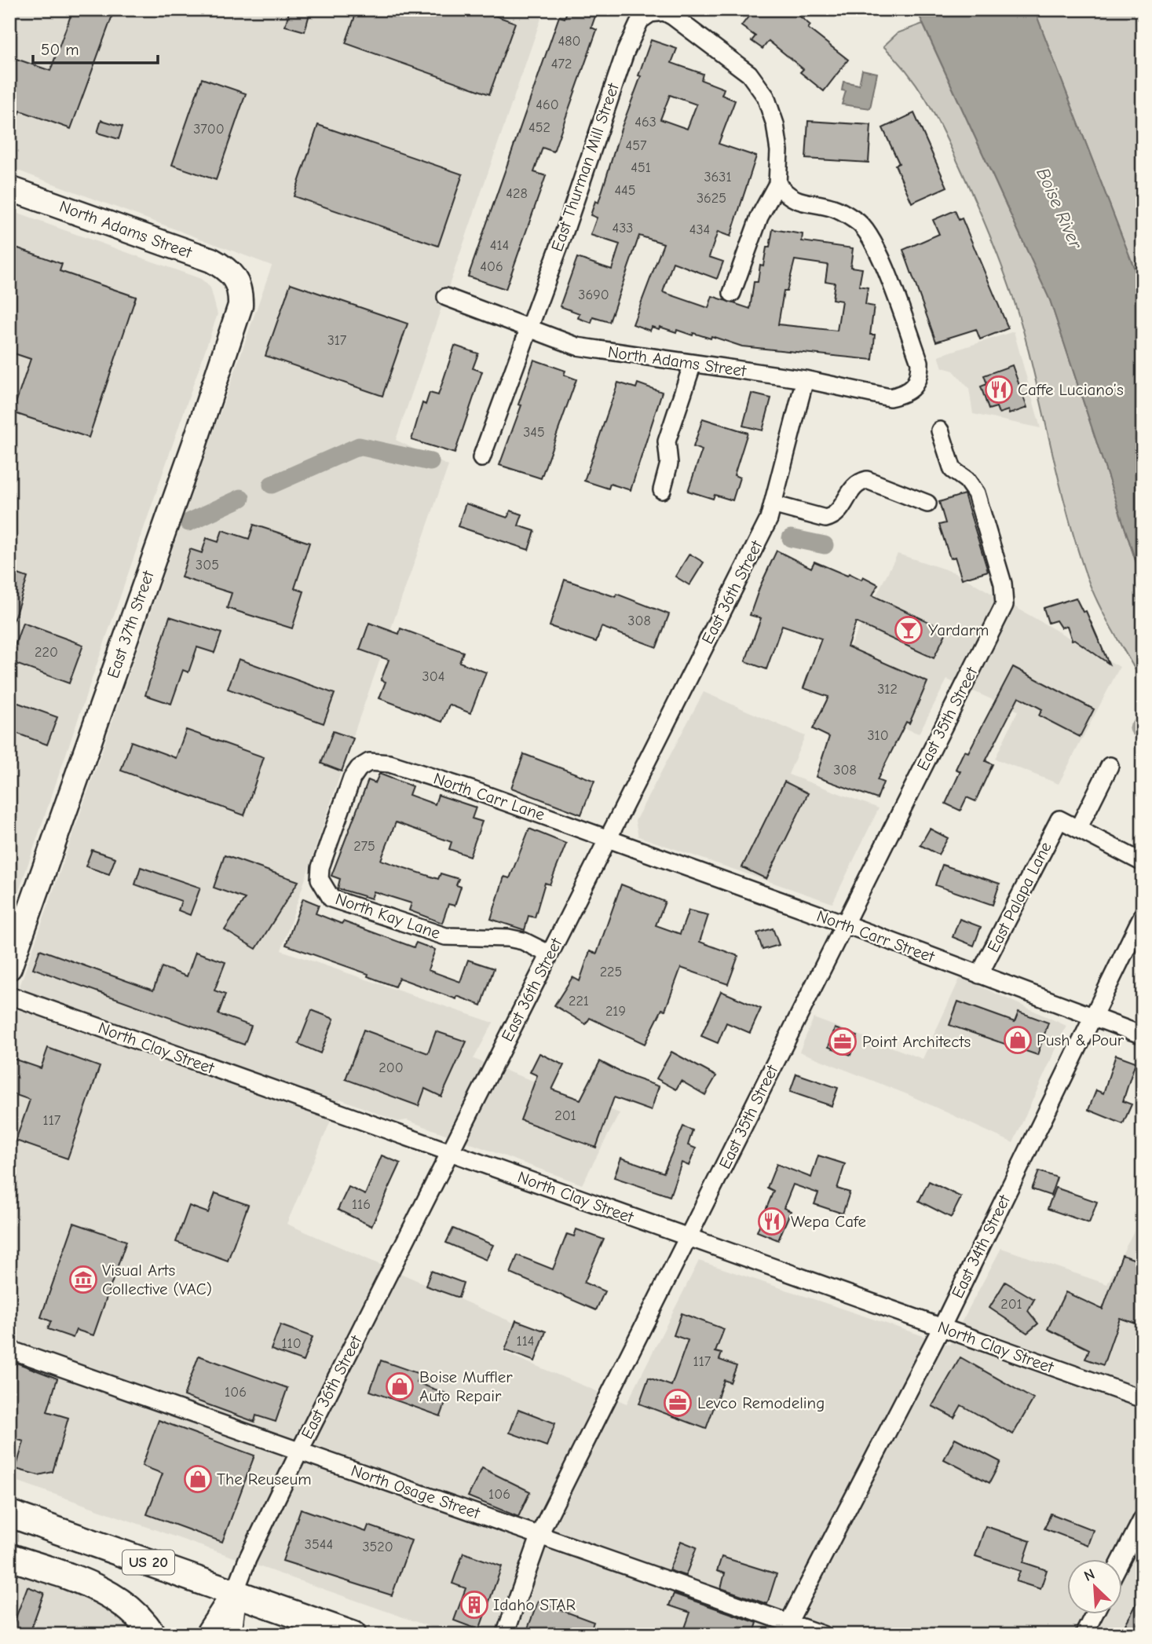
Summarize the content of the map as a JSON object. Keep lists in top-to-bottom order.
{
  "streets": {
    "main road": ["US 20"],
    "street": [
      "East Thurman Mill Street",
      "North Adams Street",
      "East 36th Street",
      "East 37th Street",
      "East 35th Street",
      "North Carr Lane",
      "East Palapa Lane",
      "North Kay Lane",
      "North Carr Street",
      "North Clay Street",
      "East 34th Street",
      "North Osage Street"
    ]
  },
  "crossings": [
    ["East Thurman Mill Street", "North Adams Street"],
    ["North Adams Street", "East 36th Street"],
    ["North Adams Street", "East 37th Street"],
    ["East 36th Street", "North Carr Lane"],
    ["East 36th Street", "North Kay Lane"],
    ["East 36th Street", "North Carr Street"],
    ["East 36th Street", "North Clay Street"],
    ["East 36th Street", "North Osage Street"],
    ["East 36th Street", "US 20"],
    ["East 35th Street", "North Carr Street"],
    ["East 35th Street", "North Clay Street"],
    ["East 35th Street", "North Osage Street"],
    ["North Carr Lane", "North Kay Lane"],
    ["North Carr Lane", "North Carr Street"],
    ["East Palapa Lane", "North Carr Street"],
    ["North Carr Street", "East 34th Street"],
    ["North Clay Street", "East 34th Street"],
    ["East 34th Street", "North Osage Street"]
  ],
  "water": ["Boise River"],
  "places": {
    "restaurant": ["Caffe Luciano’s", "Wepa Cafe"],
    "bar": ["Yardarm"],
    "shop": ["Push & Pour", "Boise Muffler Auto Repair", "The Reuseum"],
    "office": ["Point Architects", "Levco Remodeling"],
    "museum": ["Visual Arts Collective (VAC)"],
    "building": ["Idaho STAR"]
  },
  "house_numbers": [
    "480",
    "472",
    "460",
    "463",
    "452",
    "3700",
    "457",
    "451",
    "3631",
    "445",
    "428",
    "3625",
    "433",
    "434",
    "414",
    "406",
    "3690",
    "317",
    "345",
    "305",
    "308",
    "220",
    "304",
    "312",
    "310",
    "308",
    "275",
    "225",
    "221",
    "219",
    "200",
    "201",
    "117",
    "116",
    "201",
    "114",
    "110",
    "117",
    "106",
    "106",
    "3544",
    "3520"
  ],
  "scale_bar": "50 m",
  "north": "top left"
}
